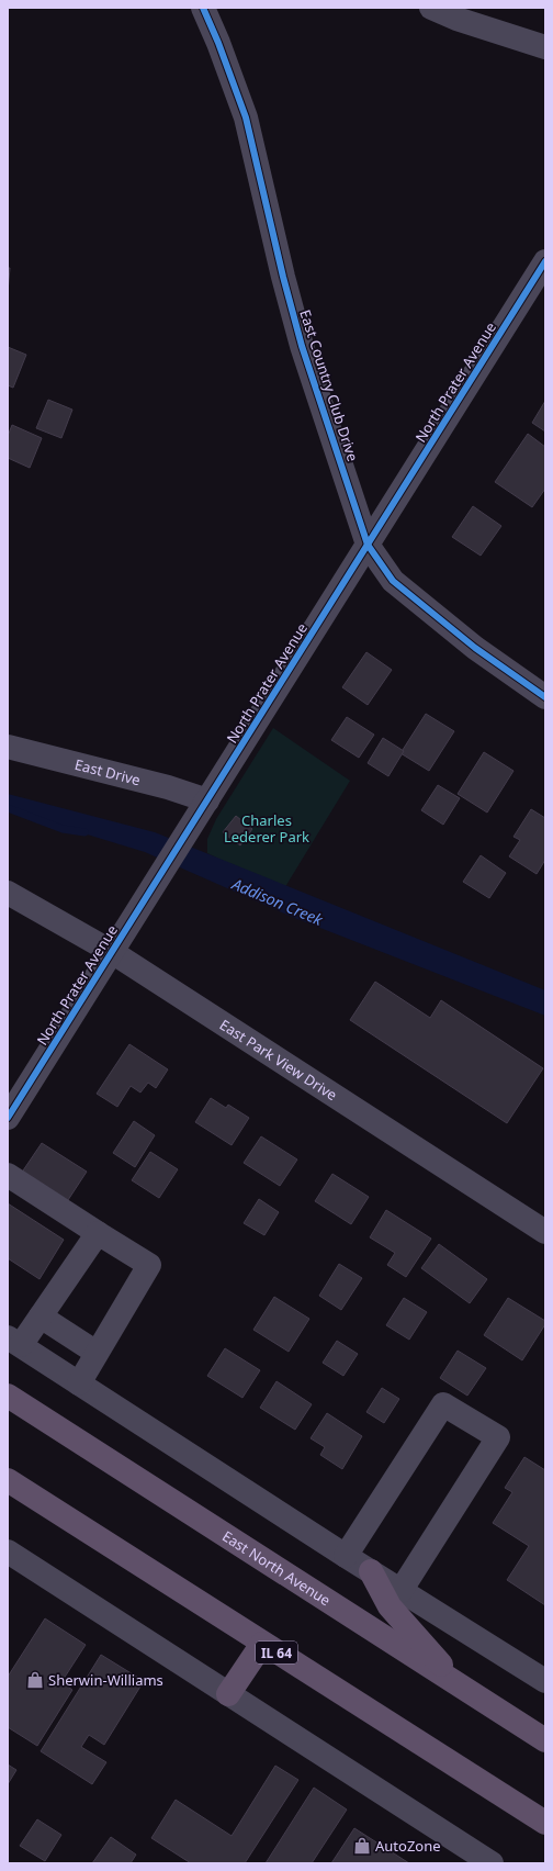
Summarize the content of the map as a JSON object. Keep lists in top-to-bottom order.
{
  "streets": {
    "main road": ["East North Avenue", "IL 64"],
    "street": [
      "North Prater Avenue",
      "East Country Club Drive",
      "East Drive",
      "East Park View Drive"
    ]
  },
  "crossings": [
    ["North Prater Avenue", "East Country Club Drive"],
    ["North Prater Avenue", "East Drive"],
    ["North Prater Avenue", "East Park View Drive"]
  ],
  "water": ["Addison Creek"],
  "parks": ["Charles Lederer Park"],
  "places": {
    "shop": ["Sherwin-Williams", "AutoZone"]
  }
}
